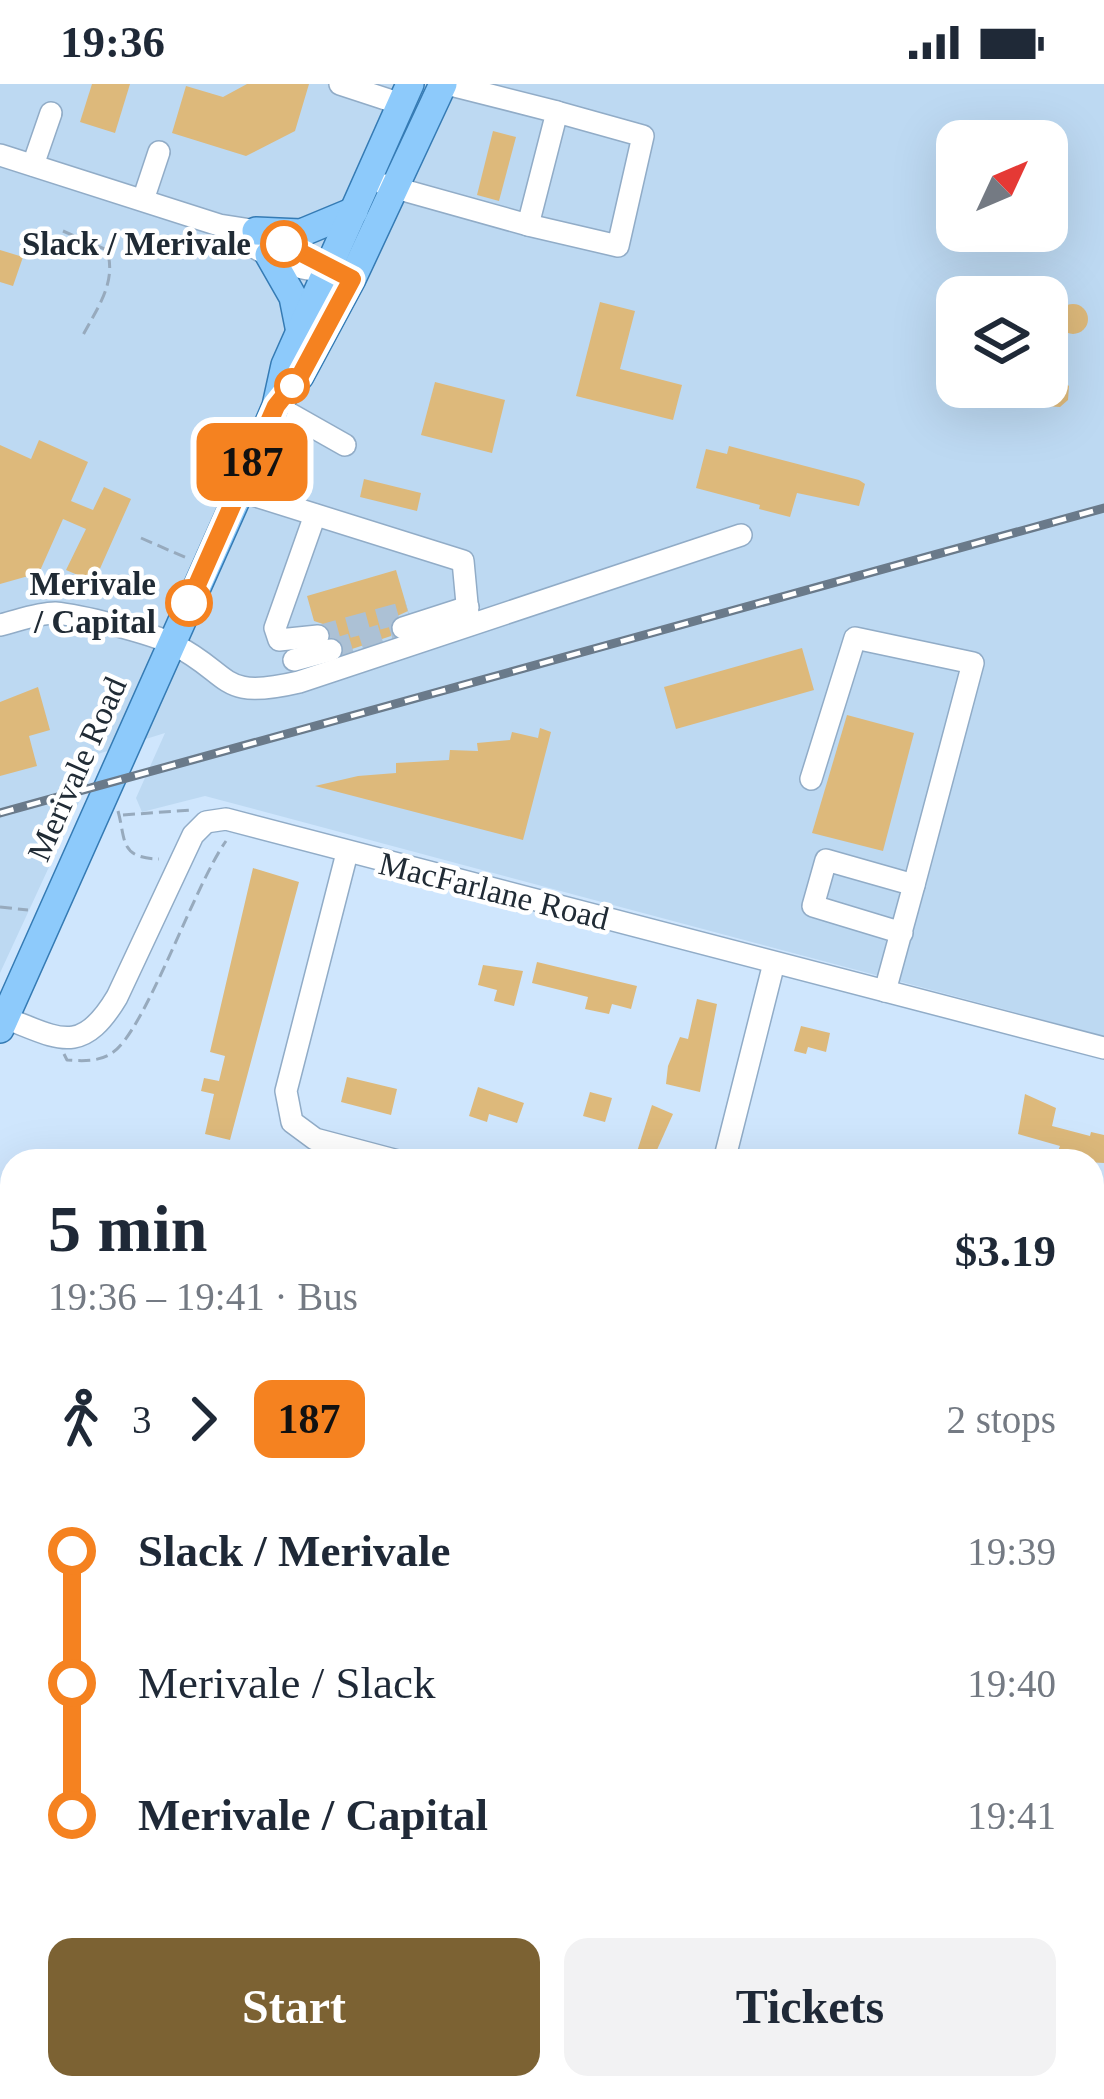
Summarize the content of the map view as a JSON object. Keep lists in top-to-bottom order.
{
  "streets": {
    "main road": ["Merivale Road"],
    "street": ["MacFarlane Road"]
  },
  "places": ["Slack / Merivale", "Merivale / Capital"],
  "lines": ["bus line 187"],
  "north": "top right",
  "page": {
    "status": "19:36",
    "on_map": "187",
    "heading": ["5 min", "19:36 – 19:41 · Bus", "$3.19"],
    "legs": ["3", "187", "2 stops"],
    "list": [
      {
        "name": "Slack / Merivale",
        "value": "19:39"
      },
      {
        "name": "Merivale / Slack",
        "value": "19:40"
      },
      {
        "name": "Merivale / Capital",
        "value": "19:41"
      }
    ],
    "buttons": ["Start", "Tickets"]
  }
}
